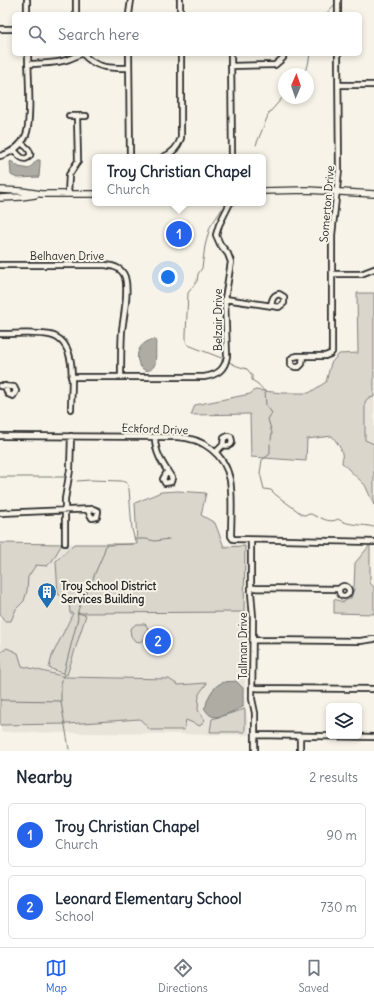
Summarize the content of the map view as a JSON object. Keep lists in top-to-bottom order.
{
  "streets": {
    "street": [
      "Somerton Drive",
      "Belhaven Drive",
      "Belzair Drive",
      "Eckford Drive",
      "Tallman Drive"
    ]
  },
  "crossings": [
    ["Belhaven Drive", "Belzair Drive"],
    ["Eckford Drive", "Tallman Drive"]
  ],
  "places": {
    "building": ["Troy School District Services Building"]
  },
  "north": "top",
  "page": {
    "search": "Search here",
    "popup": ["Troy Christian Chapel", "Church"],
    "pins": ["1", "2"],
    "heading": ["Nearby", "2 results"],
    "list": [
      {
        "mark": "1",
        "name": "Troy Christian Chapel",
        "note": "Church",
        "value": "90 m"
      },
      {
        "mark": "2",
        "name": "Leonard Elementary School",
        "note": "School",
        "value": "730 m"
      }
    ],
    "nav": ["Map", "Directions", "Saved"]
  }
}
